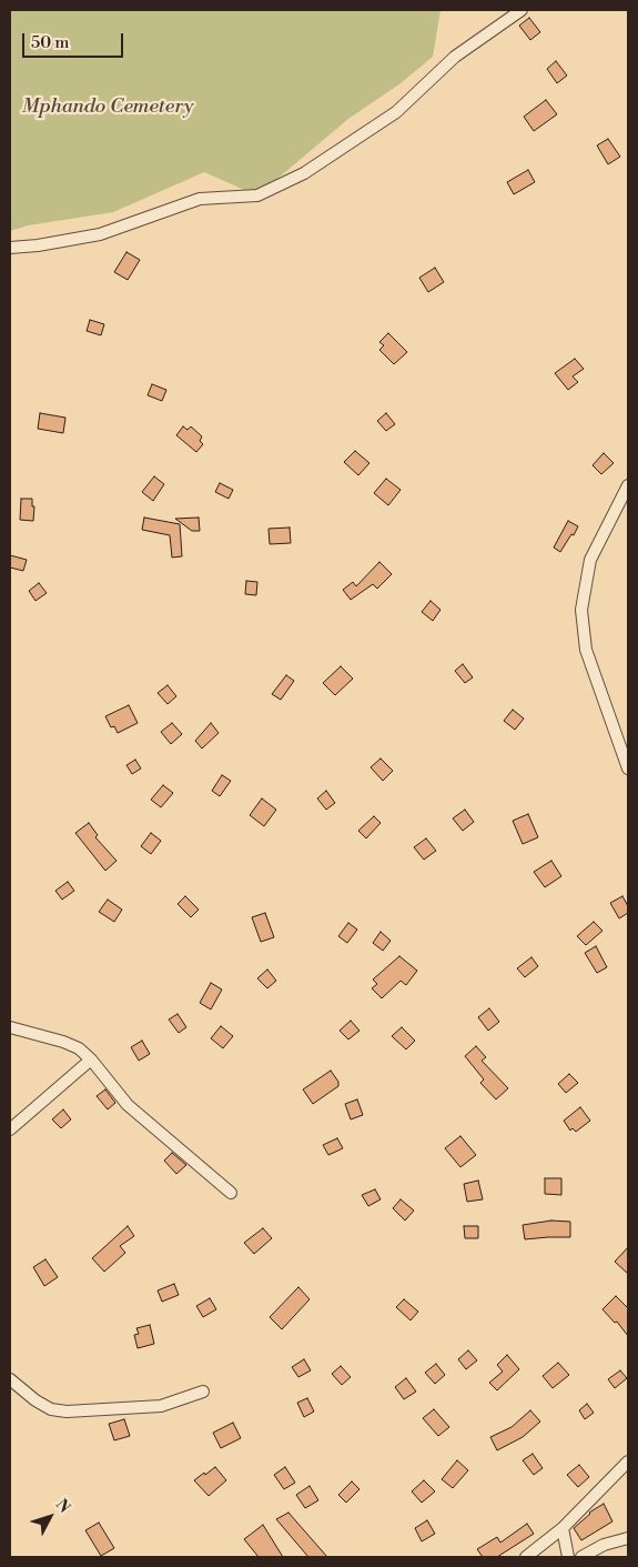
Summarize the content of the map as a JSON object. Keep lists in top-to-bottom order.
{
  "parks": ["Mphando Cemetery"],
  "scale_bar": "50 m",
  "north": "top right"
}
